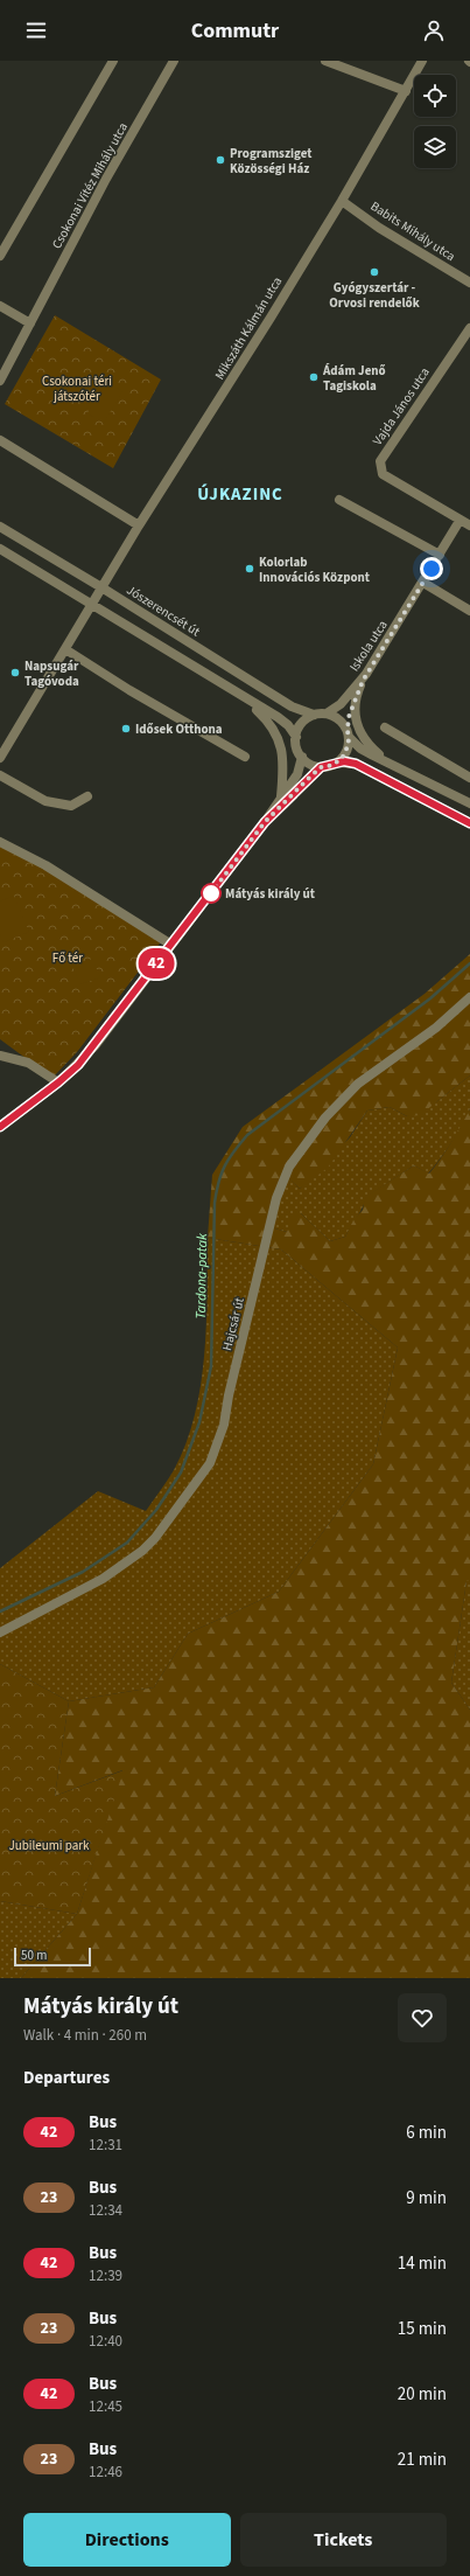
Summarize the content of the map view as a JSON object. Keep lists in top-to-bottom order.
{
  "streets": {
    "street": [
      "Csokonai Vitéz Mihály utca",
      "Babits Mihály utca",
      "Mikszáth Kálmán utca",
      "Vajda János utca",
      "Jószerencsét út",
      "Iskola utca",
      "Hajcsár út"
    ]
  },
  "crossings": [
    ["Babits Mihály utca", "Mikszáth Kálmán utca"],
    ["Mikszáth Kálmán utca", "Jószerencsét út"],
    ["Vajda János utca", "Iskola utca"],
    ["Jószerencsét út", "Iskola utca"]
  ],
  "districts": ["ÚJKAZINC"],
  "water": ["Tardona-patak"],
  "parks": ["Csokonai téri játszótér", "Fő tér", "Jubileumi park"],
  "places": [
    "Programsziget Közösségi Ház",
    "Gyógyszertár - Orvosi rendelők",
    "Ádám Jenő Tagiskola",
    "Kolorlab Innovációs Központ",
    "Napsugár Tagóvoda",
    "Idősek Otthona",
    "Mátyás király út"
  ],
  "lines": ["bus line 42"],
  "scale_bar": "50 m",
  "page": {
    "header": "Commutr",
    "on_map": "42",
    "scale": "50 m",
    "heading": [
      ["Mátyás király út", "Walk · 4 min · 260 m"],
      "Departures"
    ],
    "list": [
      {
        "mark": "42",
        "name": "Bus",
        "note": "12:31",
        "value": "6 min"
      },
      {
        "mark": "23",
        "name": "Bus",
        "note": "12:34",
        "value": "9 min"
      },
      {
        "mark": "42",
        "name": "Bus",
        "note": "12:39",
        "value": "14 min"
      },
      {
        "mark": "23",
        "name": "Bus",
        "note": "12:40",
        "value": "15 min"
      },
      {
        "mark": "42",
        "name": "Bus",
        "note": "12:45",
        "value": "20 min"
      },
      {
        "mark": "23",
        "name": "Bus",
        "note": "12:46",
        "value": "21 min"
      }
    ],
    "buttons": ["Directions", "Tickets"]
  }
}
